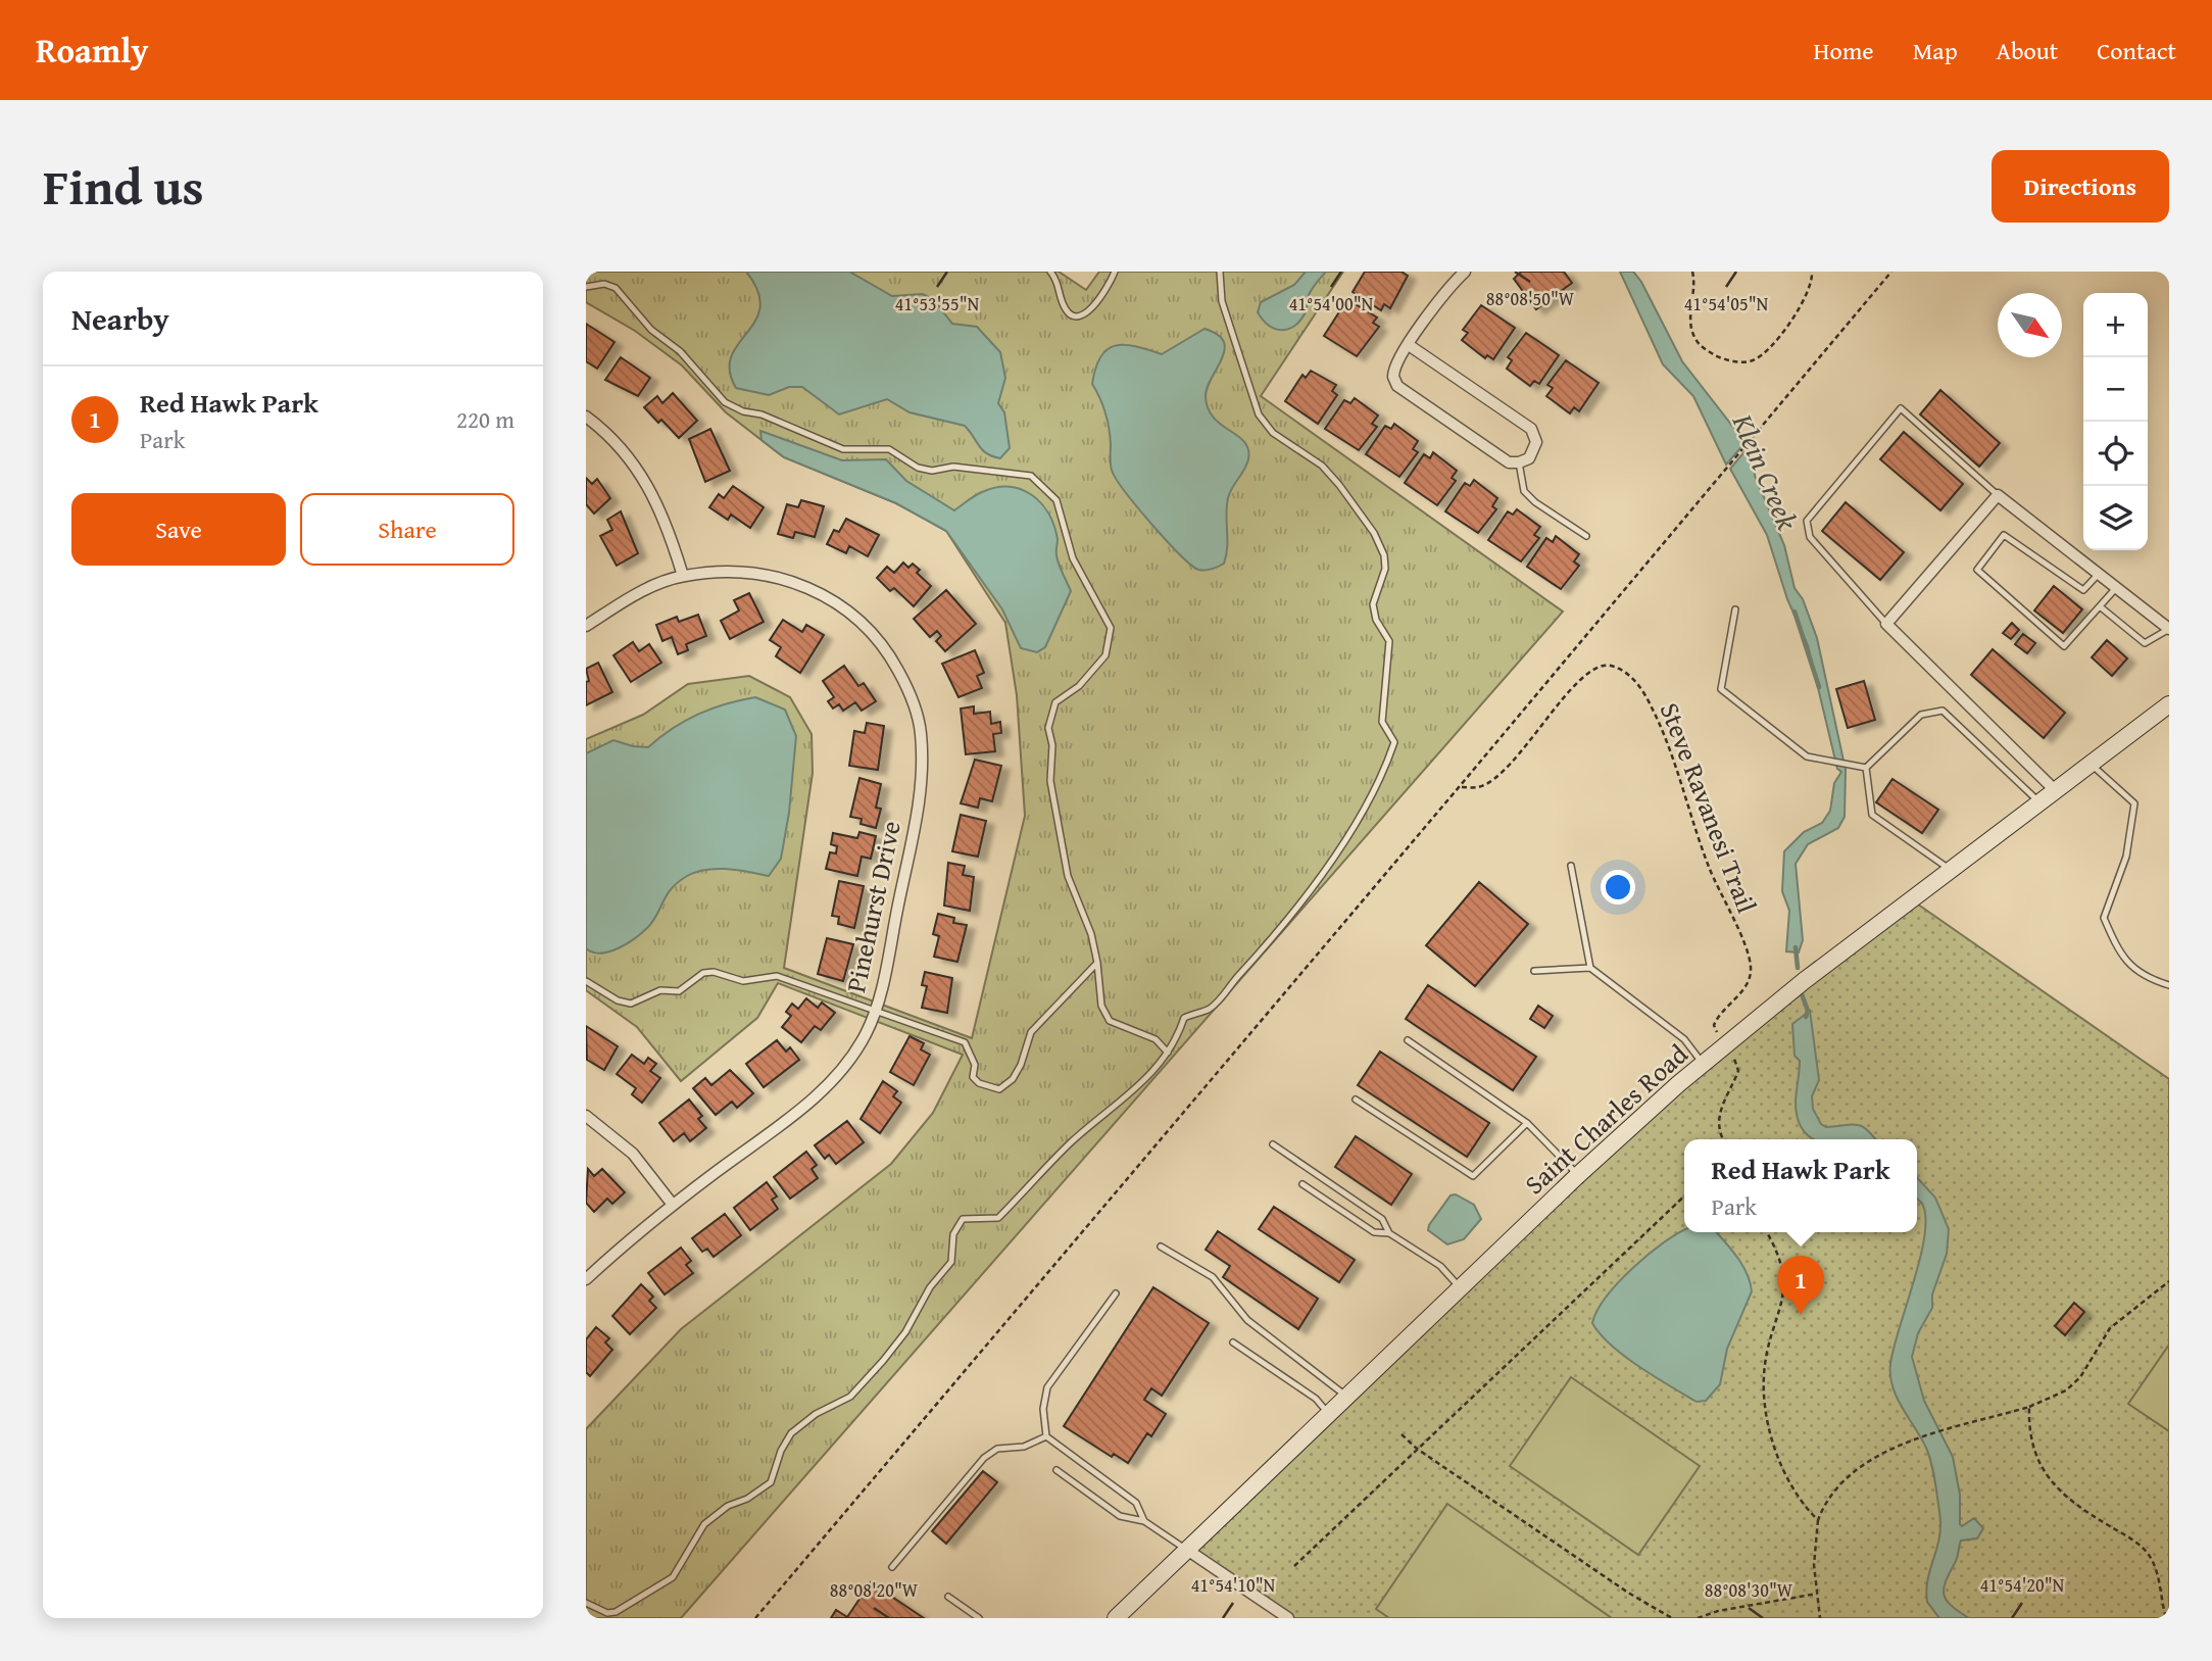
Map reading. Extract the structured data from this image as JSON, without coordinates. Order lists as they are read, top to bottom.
{
  "streets": {
    "street": ["Pinehurst Drive", "Saint Charles Road"],
    "path": ["Steve Ravanesi Trail"]
  },
  "water": ["Klein Creek"],
  "north": "bottom right",
  "page": {
    "header": "Roamly",
    "nav": [
      "Home",
      "Map",
      "About",
      "Contact"
    ],
    "title": "Find us",
    "buttons": [
      "Directions",
      ["Save", "Share"]
    ],
    "heading": "Nearby",
    "map_buttons": ["+", "−"],
    "list": [
      {
        "mark": "1",
        "name": "Red Hawk Park",
        "note": "Park",
        "value": "220 m"
      }
    ],
    "popup": ["Red Hawk Park", "Park"],
    "pins": "1"
  },
  "coordinates": [
    "88°08'50\"W",
    "41°53'55\"N",
    "41°54'00\"N",
    "41°54'05\"N",
    "41°54'10\"N",
    "41°54'20\"N",
    "88°08'20\"W",
    "88°08'30\"W"
  ]
}
